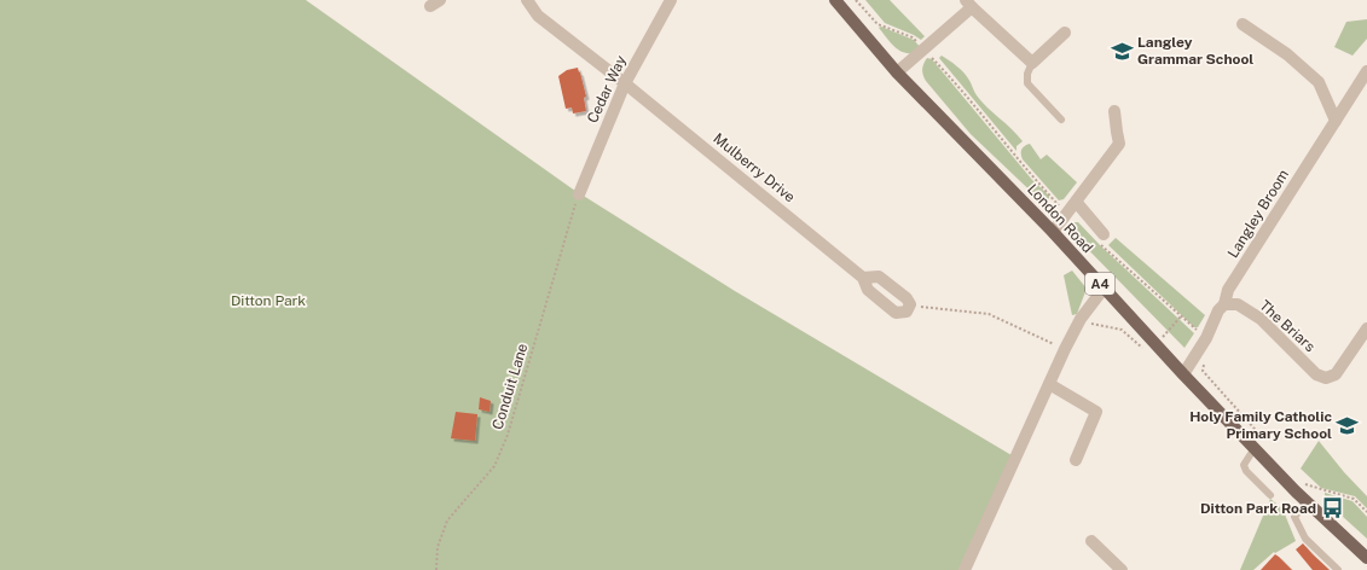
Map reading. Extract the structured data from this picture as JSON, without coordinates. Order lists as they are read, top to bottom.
{
  "streets": {
    "main road": ["London Road", "A4"],
    "street": [
      "Cedar Way",
      "Mulberry Drive",
      "Langley Broom",
      "The Briars"
    ],
    "path": ["Conduit Lane"]
  },
  "crossings": [
    ["Cedar Way", "Mulberry Drive"],
    ["Cedar Way", "Conduit Lane"],
    ["Langley Broom", "London Road"],
    ["Langley Broom", "The Briars"]
  ],
  "parks": ["Ditton Park"],
  "places": {
    "school or university": ["Langley Grammar School", "Holy Family Catholic Primary School"],
    "bus stop": ["Ditton Park Road"]
  }
}
